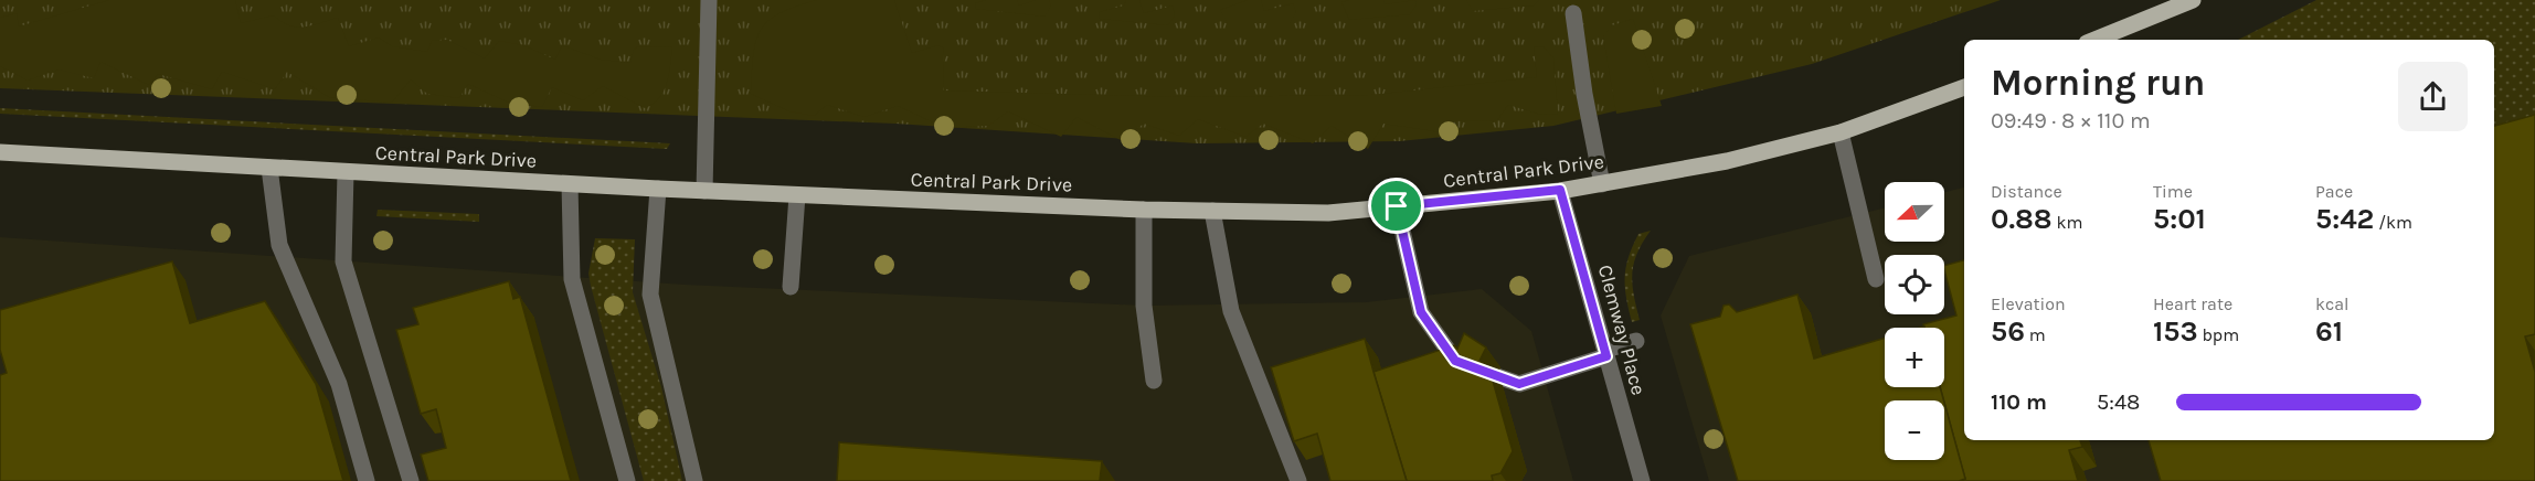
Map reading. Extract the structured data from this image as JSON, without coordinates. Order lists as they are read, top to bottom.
{
  "streets": {
    "main road": ["Central Park Drive"],
    "street": ["Clemway Place"]
  },
  "crossings": [
    ["Central Park Drive", "Clemway Place"]
  ],
  "north": "left",
  "page": {
    "heading": ["Morning run", "09:49 · 8 × 110 m"],
    "stats": [
      ["Distance", "0.88 km"],
      ["Time", "5:01"],
      ["Pace", "5:42 /km"],
      ["Elevation", "56 m"],
      ["Heart rate", "153 bpm"],
      ["kcal", "61"]
    ],
    "map_buttons": ["+", "−"],
    "list": [
      {
        "name": "110 m",
        "note": "5:48"
      }
    ]
  }
}
